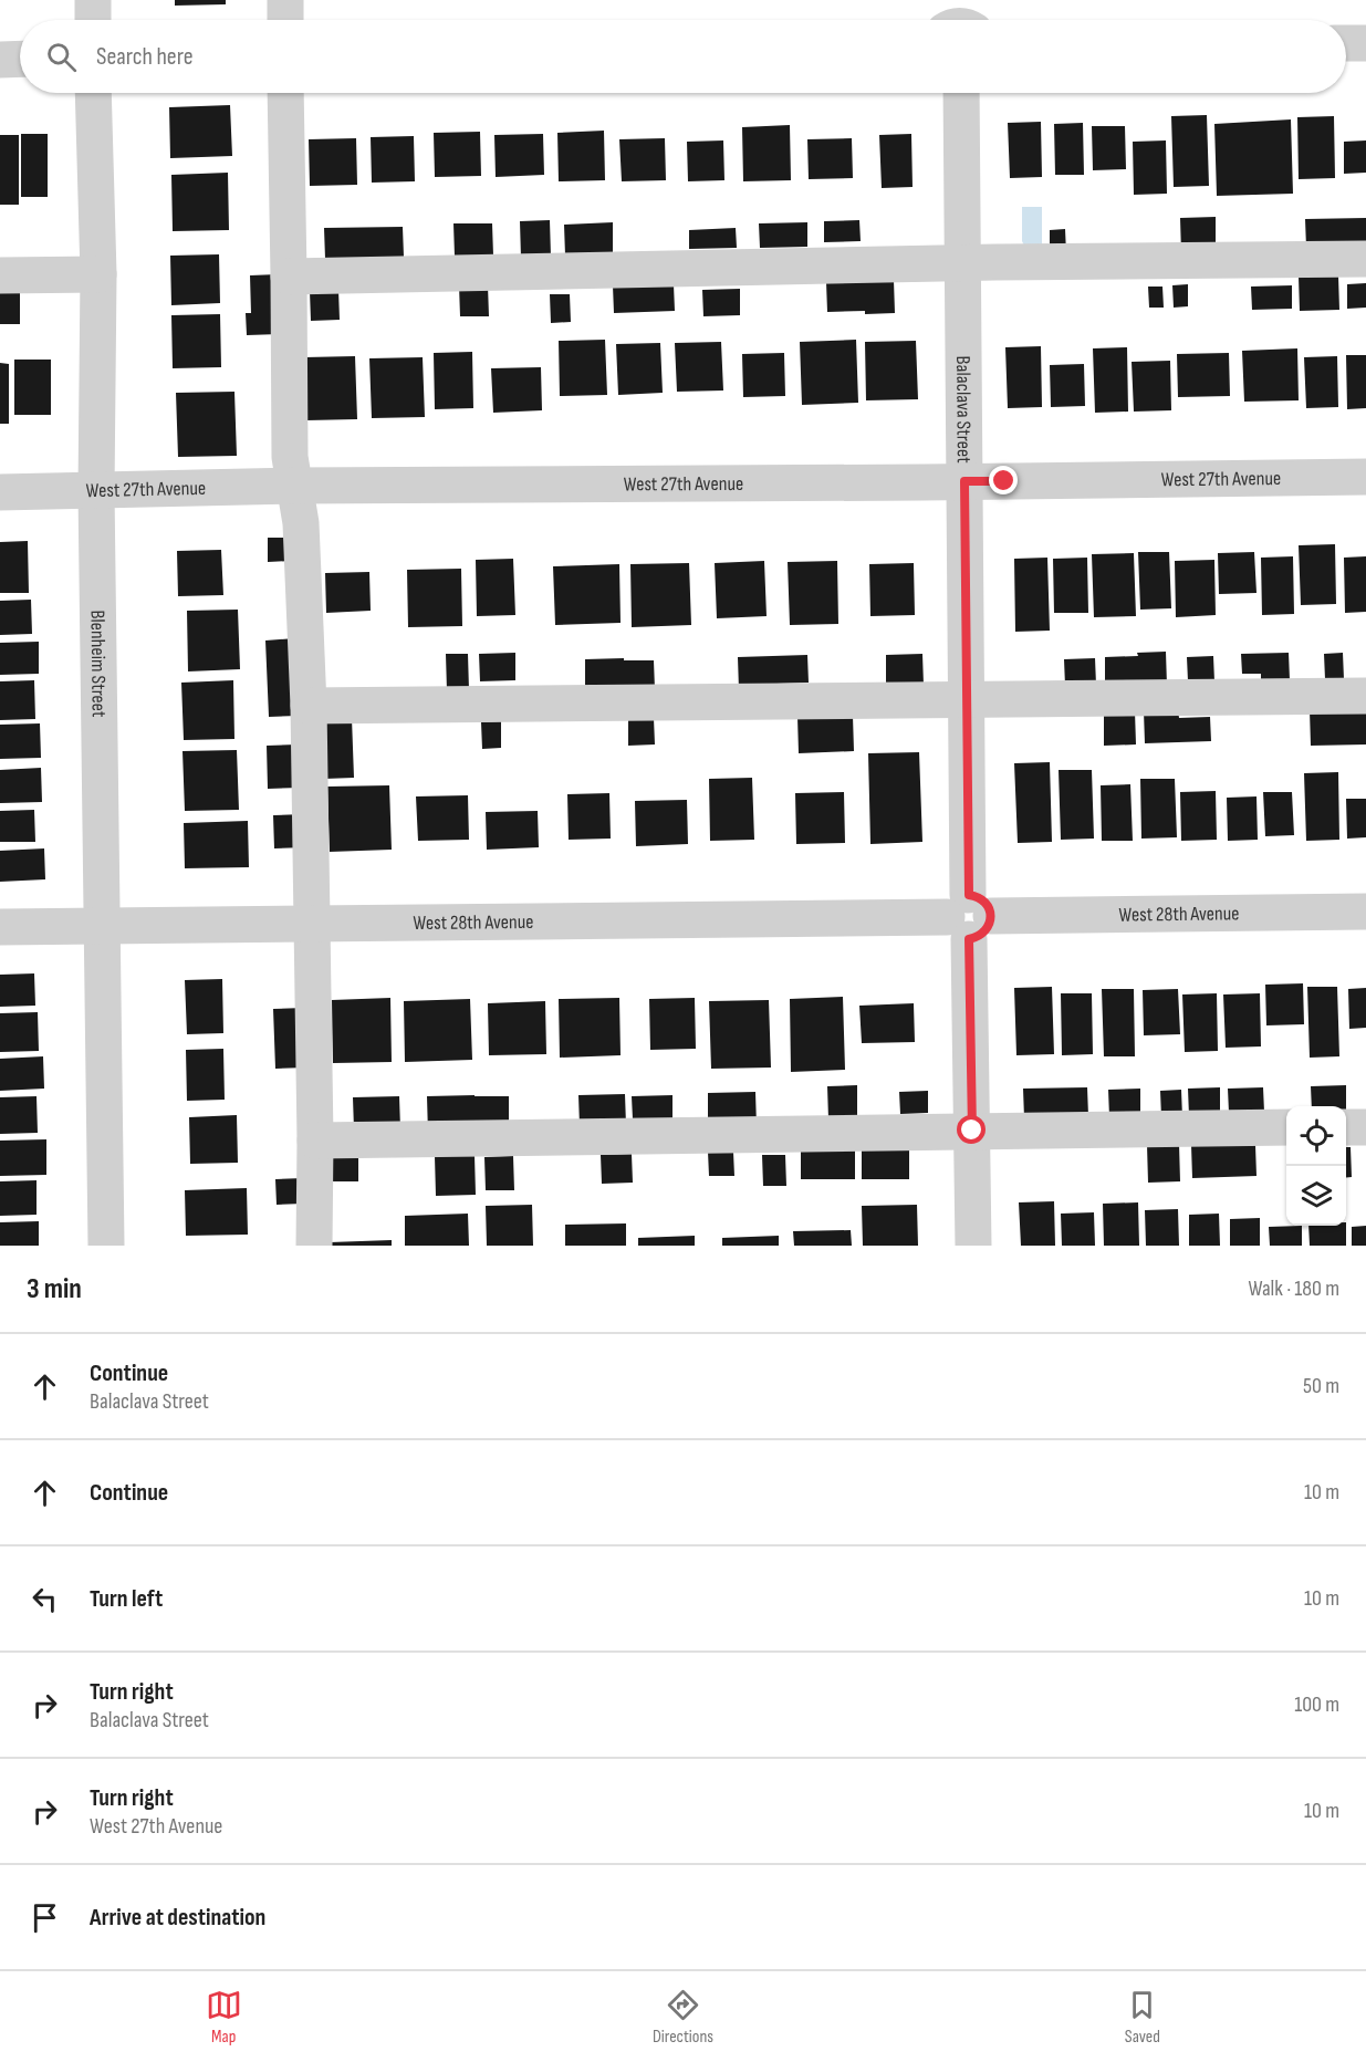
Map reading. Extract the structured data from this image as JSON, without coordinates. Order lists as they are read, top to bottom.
{
  "streets": {
    "street": [
      "Balaclava Street",
      "West 27th Avenue",
      "Blenheim Street",
      "West 28th Avenue"
    ]
  },
  "crossings": [
    ["Balaclava Street", "West 27th Avenue"],
    ["Balaclava Street", "West 28th Avenue"],
    ["West 27th Avenue", "Blenheim Street"],
    ["Blenheim Street", "West 28th Avenue"]
  ],
  "page": {
    "search": "Search here",
    "heading": ["3 min", "Walk · 180 m"],
    "list": [
      ["Continue", "Balaclava Street", "50 m"],
      ["Continue", "10 m"],
      ["Turn left", "10 m"],
      ["Turn right", "Balaclava Street", "100 m"],
      ["Turn right", "West 27th Avenue", "10 m"],
      "Arrive at destination"
    ],
    "nav": ["Map", "Directions", "Saved"]
  }
}
